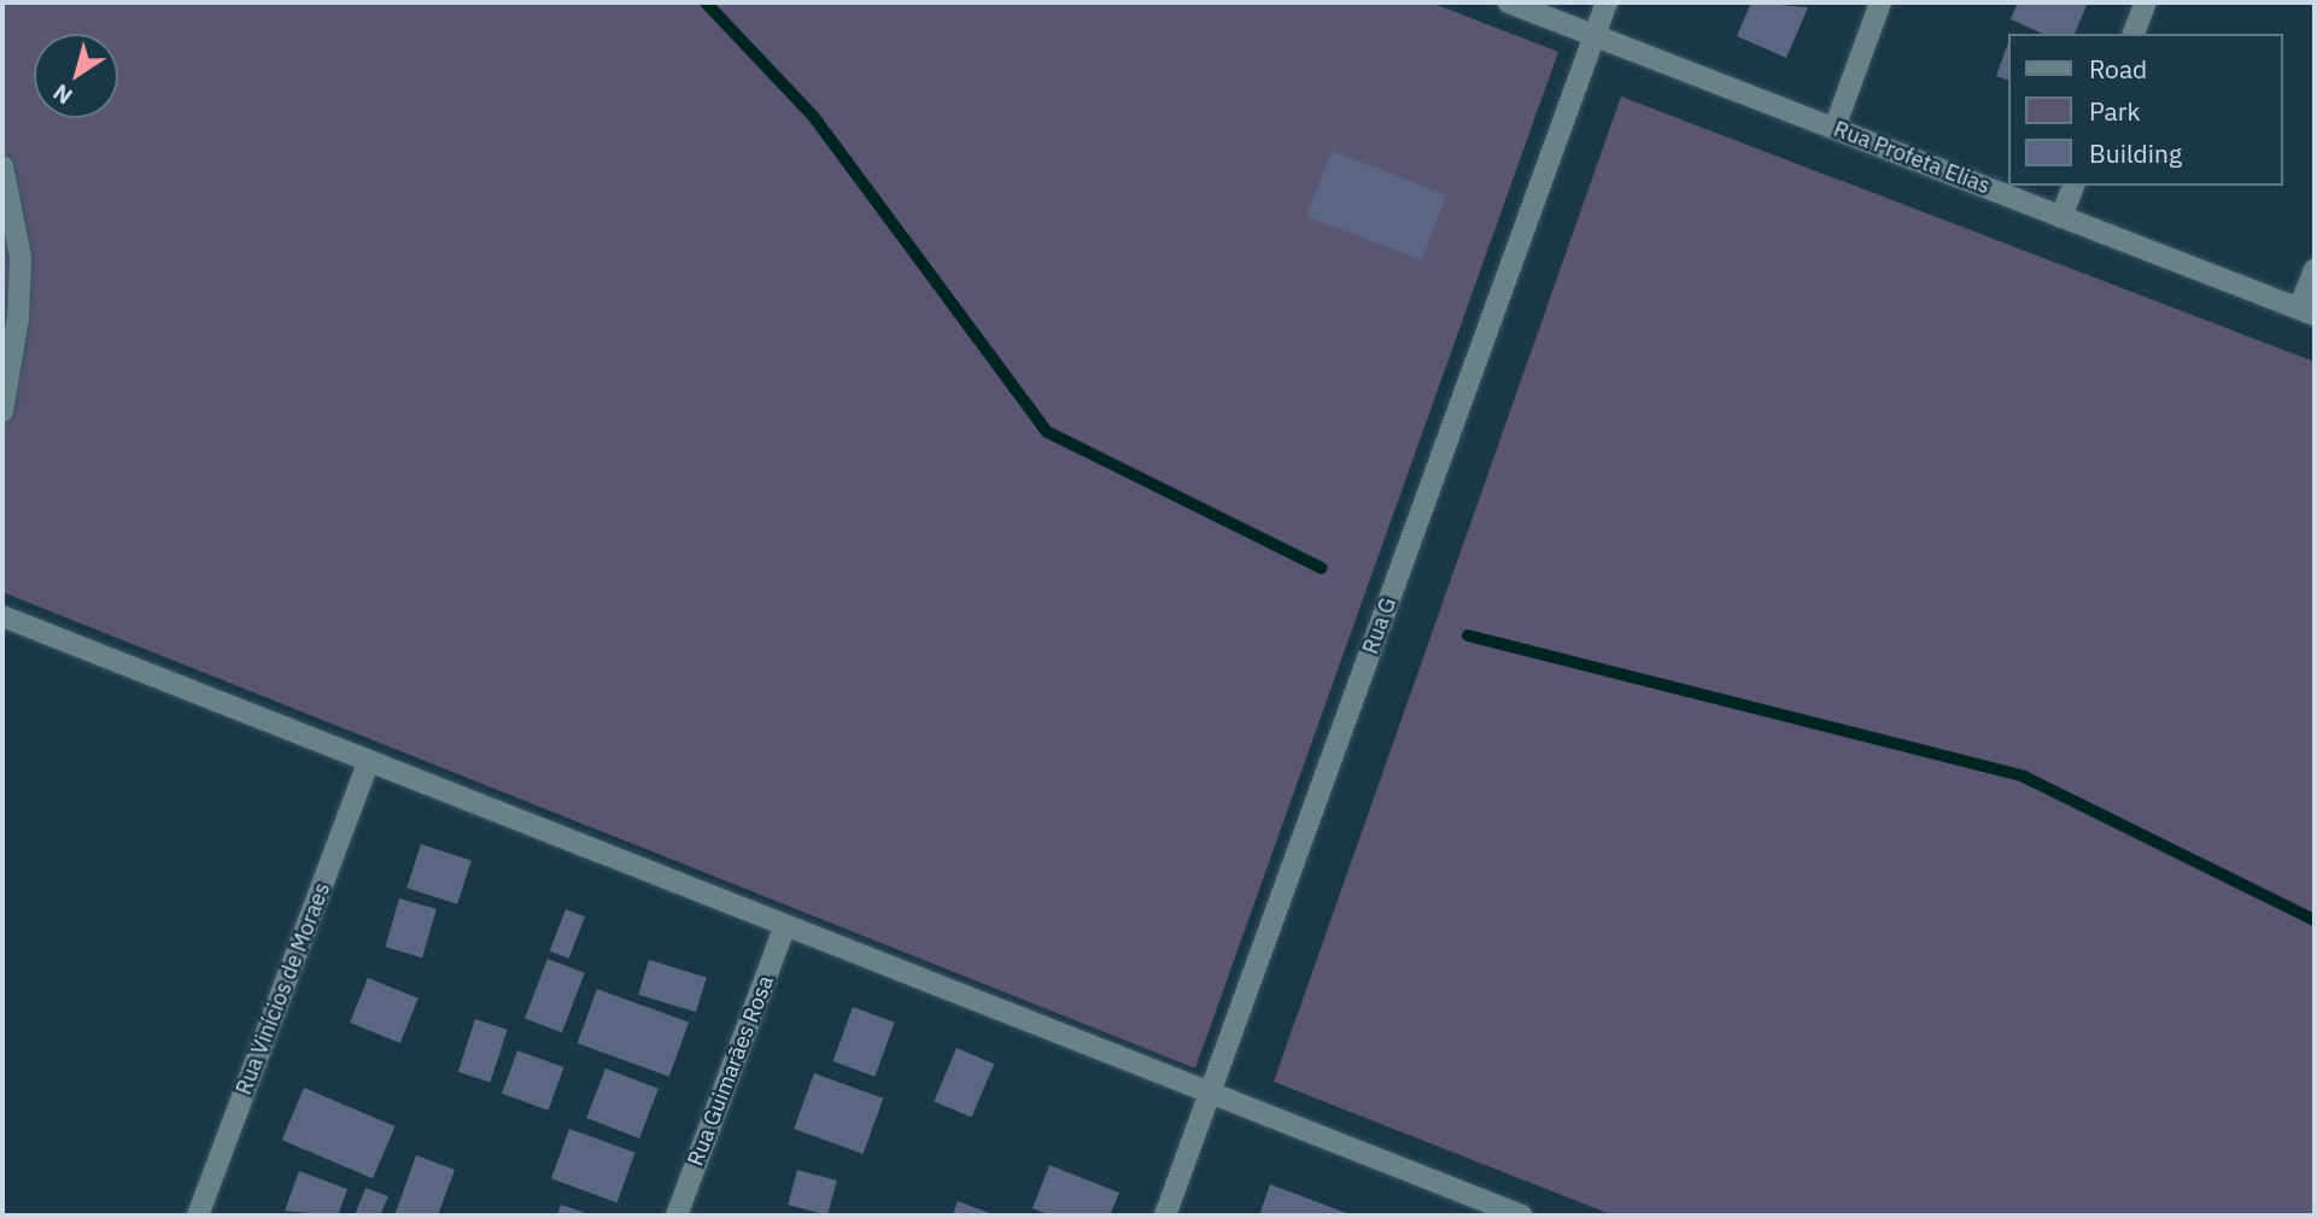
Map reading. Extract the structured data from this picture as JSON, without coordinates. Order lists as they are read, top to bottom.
{
  "streets": {
    "street": [
      "Rua Profeta Elias",
      "Rua G",
      "Rua Vinícios de Moraes",
      "Rua Guimarães Rosa"
    ]
  },
  "crossings": [
    ["Rua Profeta Elias", "Rua G"]
  ],
  "legend": ["Road", "Park", "Building"],
  "north": "bottom left"
}
